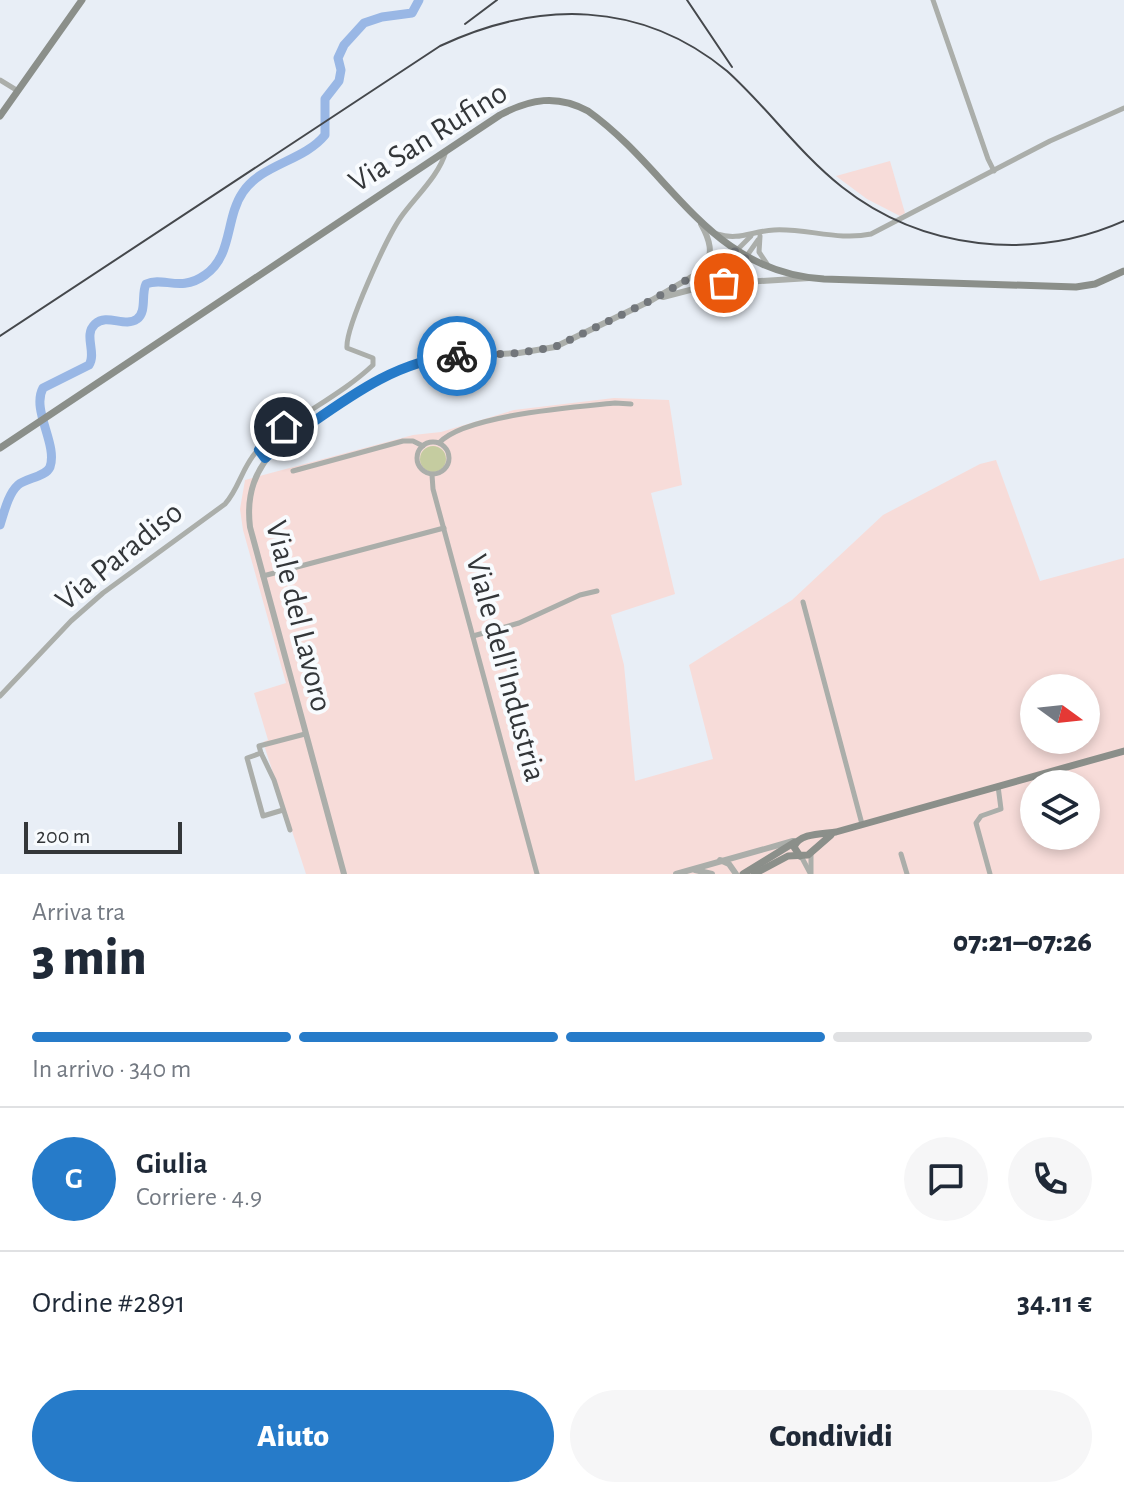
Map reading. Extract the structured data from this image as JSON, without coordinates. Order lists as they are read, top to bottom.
{
  "streets": {
    "main road": ["Via San Rufino"],
    "street": ["Via Paradiso", "Viale del Lavoro", "Viale dell'Industria"]
  },
  "crossings": [
    ["Via San Rufino", "Via Paradiso"]
  ],
  "scale_bar": "200 m",
  "north": "right",
  "page": {
    "scale": "200 m",
    "heading": ["3 min", "Arriva tra", "07:21–07:26"],
    "panel": [
      "Giulia",
      "Corriere · 4.9",
      "Ordine #2891",
      "34.11 €"
    ],
    "bar": "In arrivo · 340 m",
    "round": "G",
    "buttons": ["Aiuto", "Condividi"]
  }
}
